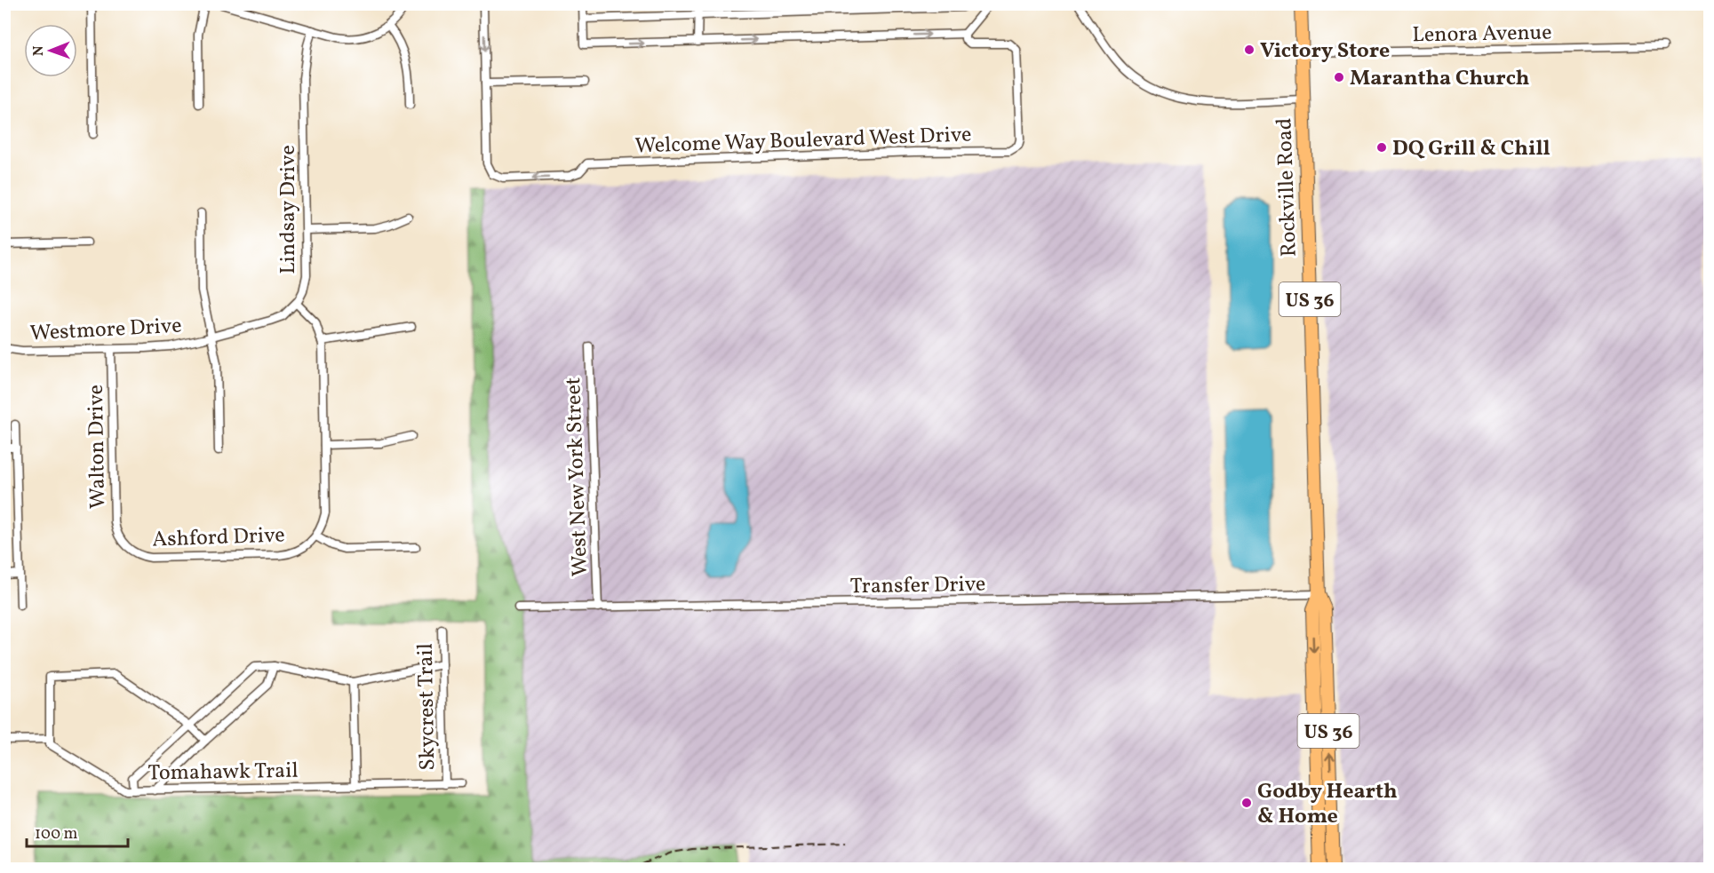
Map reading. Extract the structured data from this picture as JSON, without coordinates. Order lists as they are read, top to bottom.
{
  "streets": {
    "main road": ["Rockville Road", "US 36"],
    "street": [
      "Lenora Avenue",
      "Welcome Way Boulevard West Drive",
      "Lindsay Drive",
      "Westmore Drive",
      "Walton Drive",
      "West New York Street",
      "Ashford Drive",
      "Transfer Drive",
      "Skycrest Trail",
      "Tomahawk Trail"
    ]
  },
  "crossings": [
    ["Lenora Avenue", "Rockville Road"],
    ["Rockville Road", "Transfer Drive"],
    ["Lindsay Drive", "Westmore Drive"],
    ["Lindsay Drive", "Ashford Drive"],
    ["Westmore Drive", "Walton Drive"],
    ["Walton Drive", "Ashford Drive"],
    ["West New York Street", "Transfer Drive"],
    ["Skycrest Trail", "Tomahawk Trail"]
  ],
  "places": [
    "Victory Store",
    "Marantha Church",
    "DQ Grill & Chill",
    "Godby Hearth & Home"
  ],
  "scale_bar": "100 m",
  "north": "left"
}
